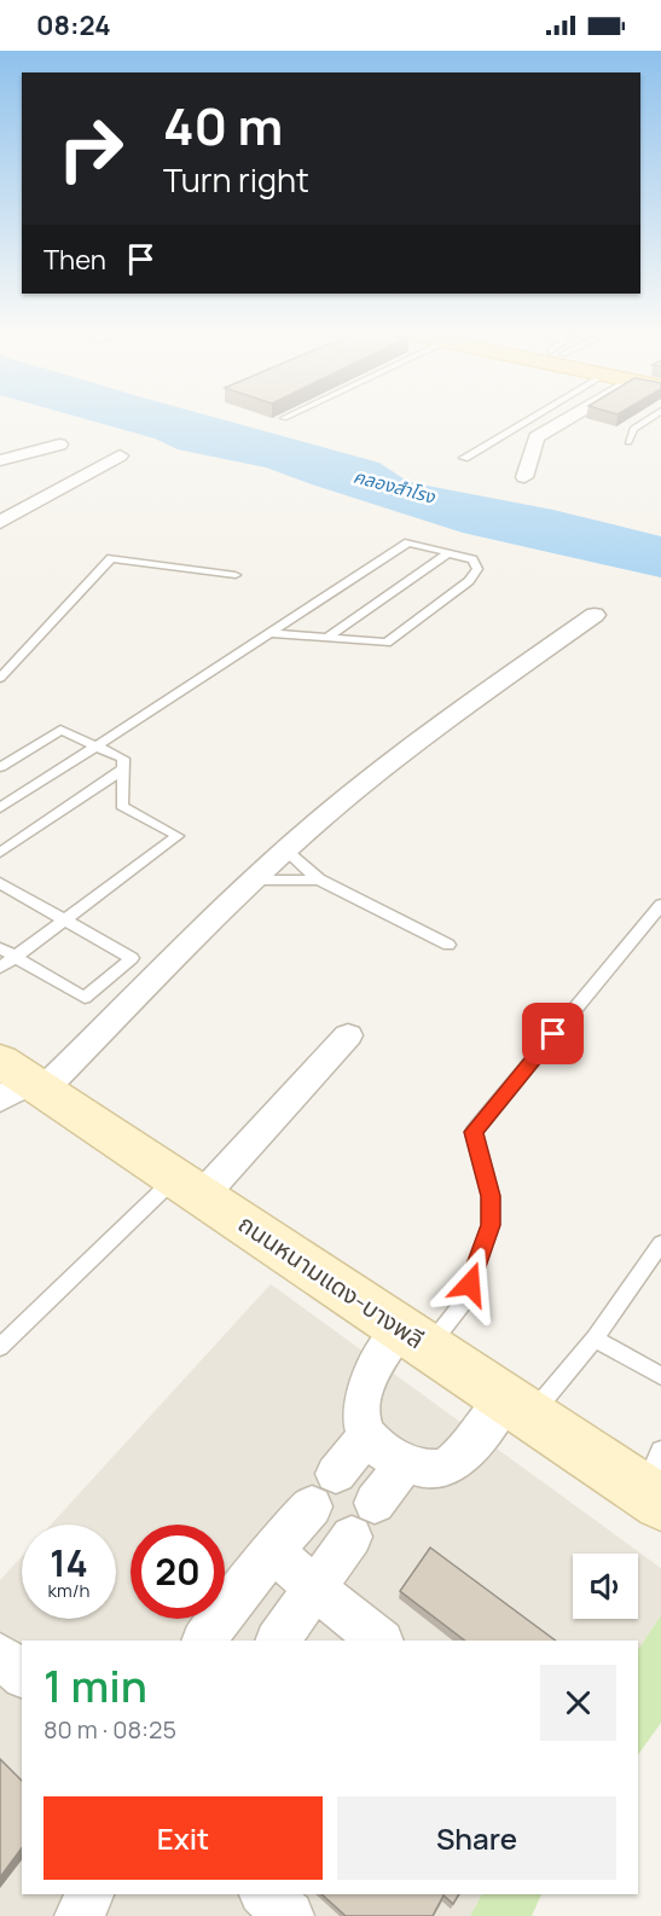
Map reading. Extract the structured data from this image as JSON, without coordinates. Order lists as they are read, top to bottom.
{
  "streets": {
    "main road": ["ถนนหนามแดง-บางพลี"]
  },
  "water": ["คลองสำโรง"],
  "page": {
    "status": "08:24",
    "turn": ["40 m", "Turn right"],
    "then": "Then",
    "speed": "14 km/h",
    "limit": "20",
    "heading": ["1 min", "80 m · 08:25"],
    "buttons": ["Exit", "Share"]
  }
}
